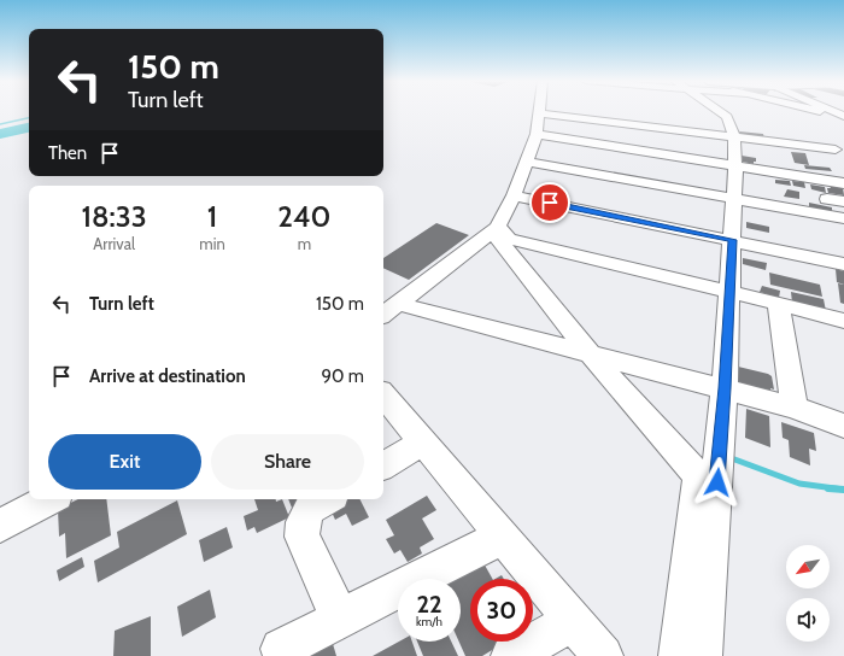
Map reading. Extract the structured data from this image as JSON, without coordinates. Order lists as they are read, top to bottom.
{
  "north": "bottom left",
  "page": {
    "turn": ["150 m", "Turn left"],
    "then": "Then",
    "eta": [
      "18:33",
      "Arrival",
      "1",
      "min",
      "240",
      "m"
    ],
    "list": [
      {
        "name": "Turn left",
        "value": "150 m"
      },
      {
        "name": "Arrive at destination",
        "value": "90 m"
      }
    ],
    "buttons": ["Exit", "Share"],
    "speed": "22 km/h",
    "limit": "30"
  }
}
